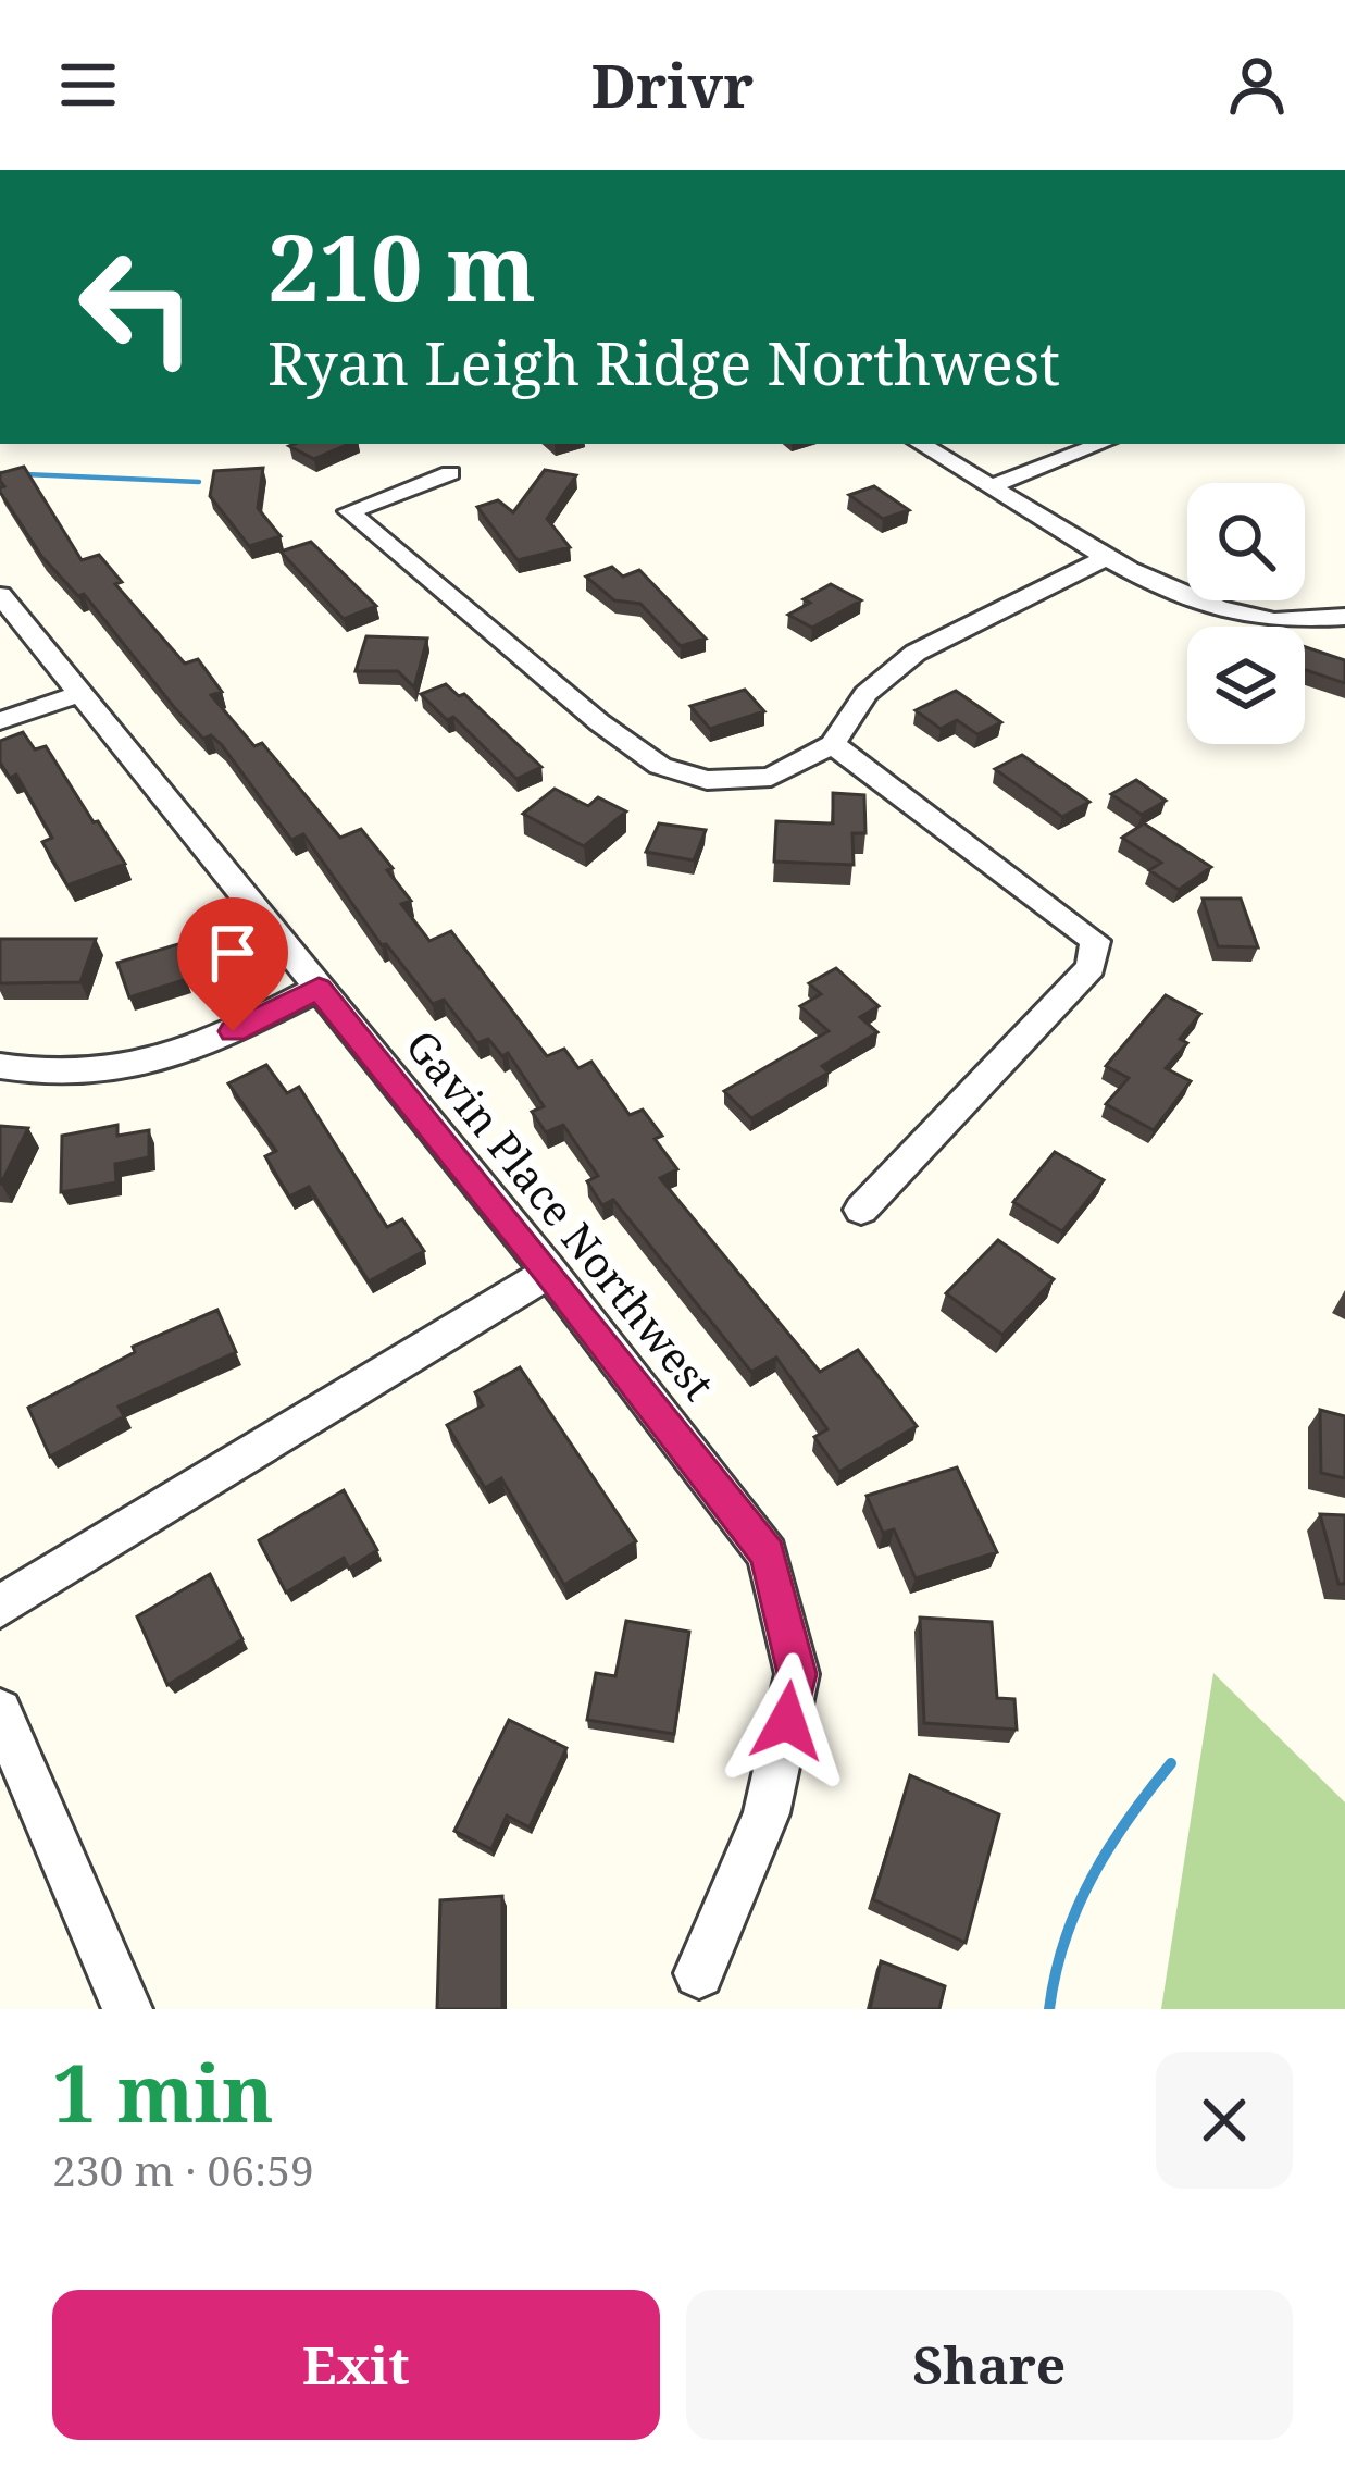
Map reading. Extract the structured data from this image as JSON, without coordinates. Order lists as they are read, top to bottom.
{
  "streets": {
    "street": ["Gavin Place Northwest"]
  },
  "page": {
    "header": "Drivr",
    "turn": ["210 m", "Ryan Leigh Ridge Northwest"],
    "heading": ["1 min", "230 m · 06:59"],
    "buttons": ["Exit", "Share"]
  }
}
